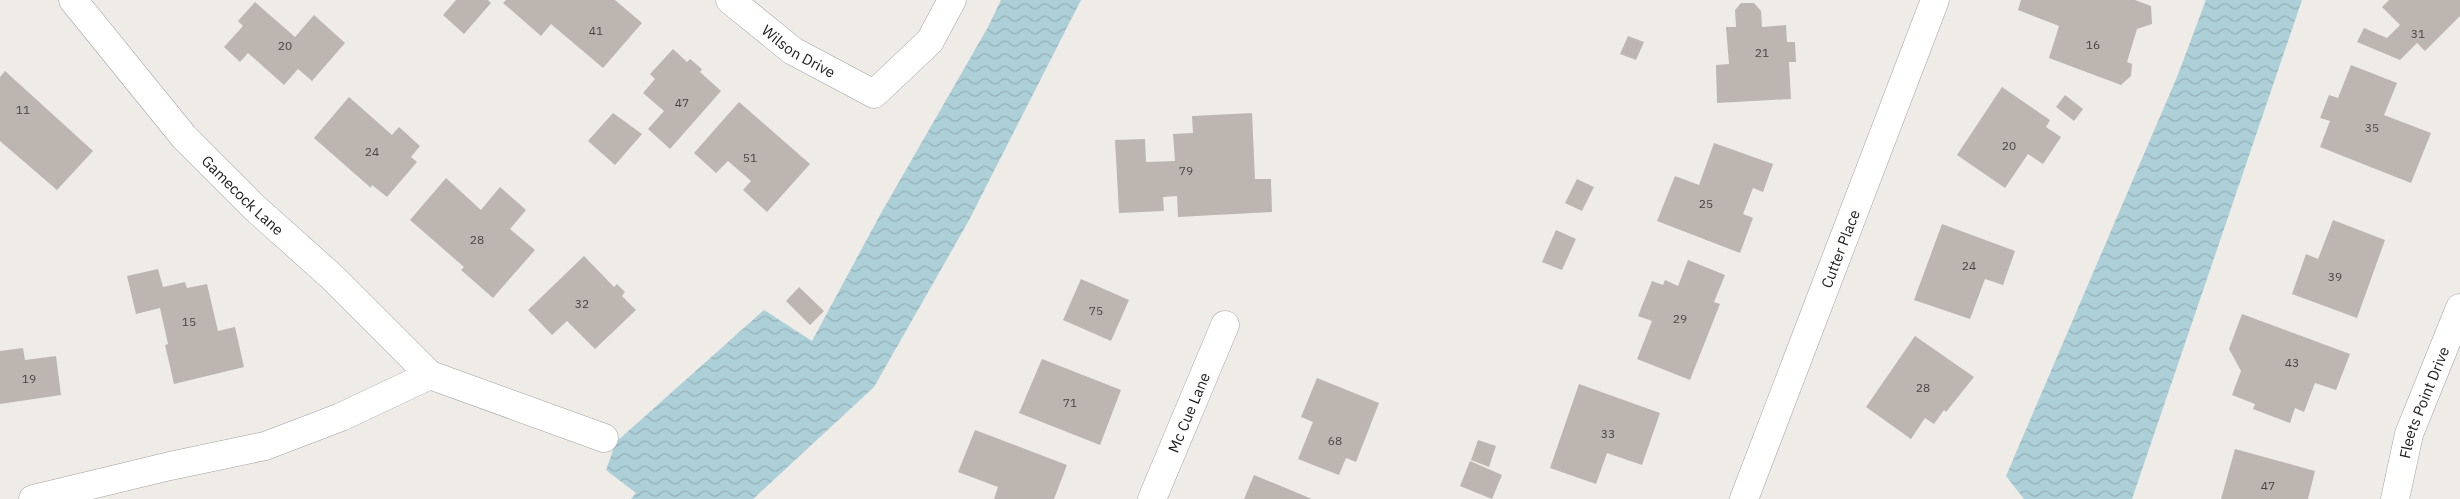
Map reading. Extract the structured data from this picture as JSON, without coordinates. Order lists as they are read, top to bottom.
{
  "streets": {
    "street": [
      "Wilson Drive",
      "Gamecock Lane",
      "Cutter Place",
      "Fleets Point Drive",
      "Mc Cue Lane"
    ]
  },
  "house_numbers": [
    "41",
    "31",
    "16",
    "20",
    "21",
    "47",
    "11",
    "35",
    "20",
    "24",
    "51",
    "79",
    "25",
    "28",
    "24",
    "39",
    "32",
    "75",
    "29",
    "15",
    "43",
    "19",
    "28",
    "71",
    "33",
    "68",
    "47"
  ]
}
